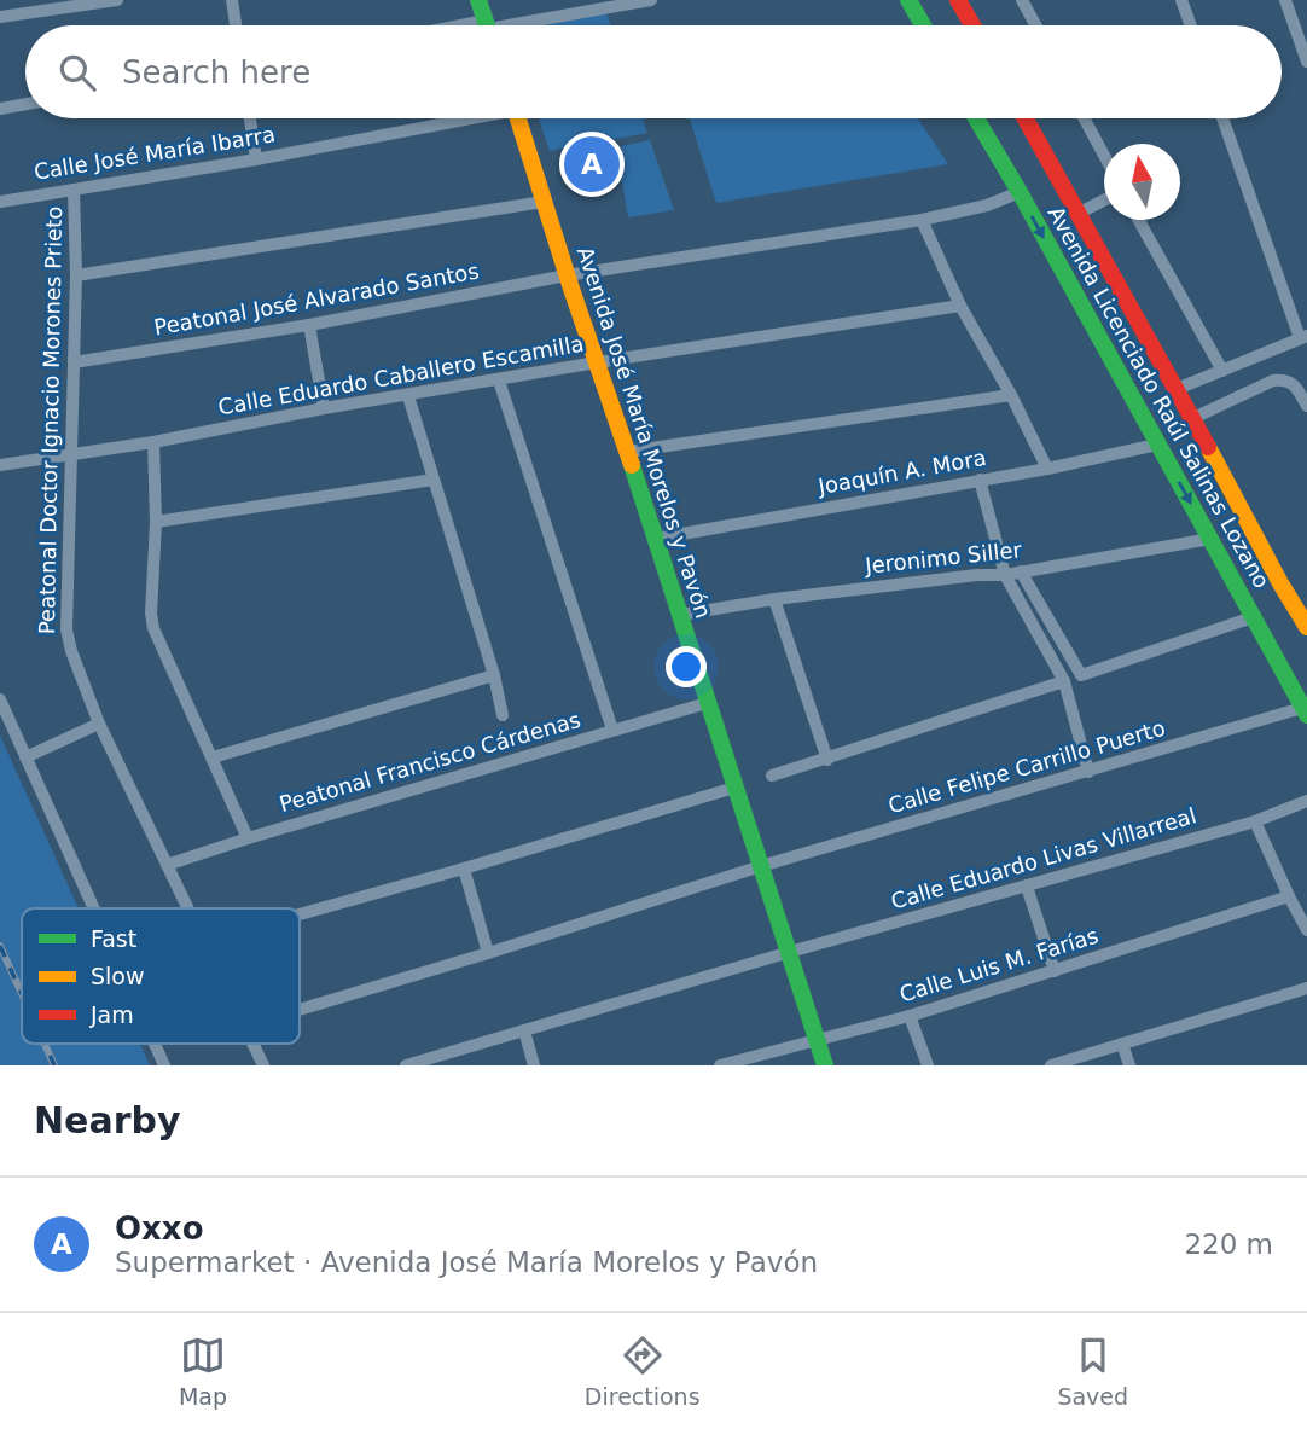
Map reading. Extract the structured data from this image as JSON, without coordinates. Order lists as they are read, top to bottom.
{
  "streets": {
    "main road": ["Avenida Licenciado Raúl Salinas Lozano", "Avenida José María Morelos y Pavón"],
    "street": [
      "Calle José María Ibarra",
      "Peatonal José Alvarado Santos",
      "Calle Eduardo Caballero Escamilla",
      "Peatonal Doctor Ignacio Morones Prieto",
      "Joaquín A. Mora",
      "Jeronimo Siller",
      "Peatonal Francisco Cárdenas",
      "Calle Felipe Carrillo Puerto",
      "Calle Eduardo Livas Villarreal",
      "Calle Luis M. Farías"
    ]
  },
  "crossings": [
    ["Calle José María Ibarra", "Peatonal Doctor Ignacio Morones Prieto"],
    ["Peatonal José Alvarado Santos", "Avenida Licenciado Raúl Salinas Lozano"],
    ["Peatonal José Alvarado Santos", "Peatonal Doctor Ignacio Morones Prieto"],
    ["Peatonal José Alvarado Santos", "Avenida José María Morelos y Pavón"],
    ["Calle Eduardo Caballero Escamilla", "Peatonal Doctor Ignacio Morones Prieto"],
    ["Calle Eduardo Caballero Escamilla", "Avenida José María Morelos y Pavón"],
    ["Avenida Licenciado Raúl Salinas Lozano", "Joaquín A. Mora"],
    ["Avenida Licenciado Raúl Salinas Lozano", "Jeronimo Siller"],
    ["Avenida Licenciado Raúl Salinas Lozano", "Calle Felipe Carrillo Puerto"],
    ["Peatonal Doctor Ignacio Morones Prieto", "Peatonal Francisco Cárdenas"],
    ["Avenida José María Morelos y Pavón", "Joaquín A. Mora"],
    ["Avenida José María Morelos y Pavón", "Jeronimo Siller"],
    ["Avenida José María Morelos y Pavón", "Peatonal Francisco Cárdenas"],
    ["Avenida José María Morelos y Pavón", "Calle Felipe Carrillo Puerto"],
    ["Avenida José María Morelos y Pavón", "Calle Eduardo Livas Villarreal"],
    ["Avenida José María Morelos y Pavón", "Calle Luis M. Farías"]
  ],
  "legend": ["Fast", "Slow", "Jam"],
  "north": "top",
  "page": {
    "search": "Search here",
    "pins": "A",
    "heading": "Nearby",
    "list": [
      {
        "mark": "A",
        "name": "Oxxo",
        "note": "Supermarket · Avenida José María Morelos y Pavón",
        "value": "220 m"
      }
    ],
    "nav": ["Map", "Directions", "Saved"]
  }
}
